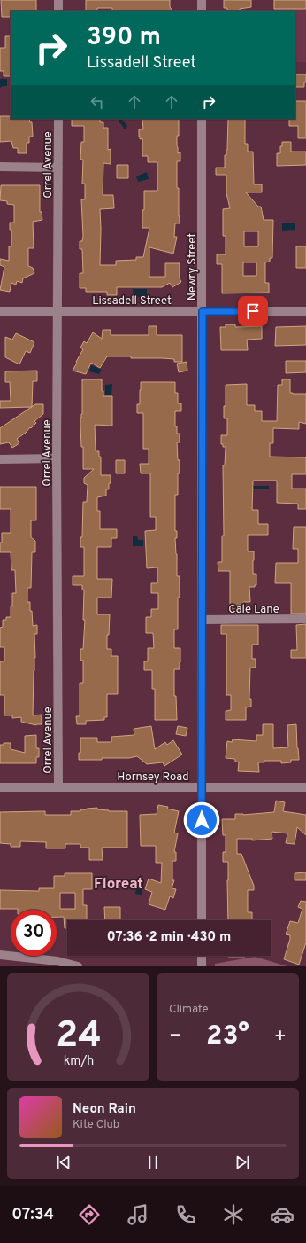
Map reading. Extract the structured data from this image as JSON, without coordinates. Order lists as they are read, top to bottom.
{
  "streets": {
    "street": [
      "Orrel Avenue",
      "Newry Street",
      "Lissadell Street",
      "Cale Lane",
      "Hornsey Road"
    ]
  },
  "crossings": [
    ["Orrel Avenue", "Lissadell Street"],
    ["Orrel Avenue", "Hornsey Road"],
    ["Newry Street", "Lissadell Street"],
    ["Newry Street", "Cale Lane"],
    ["Newry Street", "Hornsey Road"]
  ],
  "districts": ["Floreat"],
  "page": {
    "turn": ["390 m", "Lissadell Street"],
    "limit": "30",
    "trip": "07:36 · 2 min · 430 m",
    "tile": "Climate",
    "heat": ["−", "23°", "+"],
    "song": ["Neon Rain", "Kite Club"],
    "tabs": "07:34",
    "gauge": ["24", "km/h"]
  }
}
